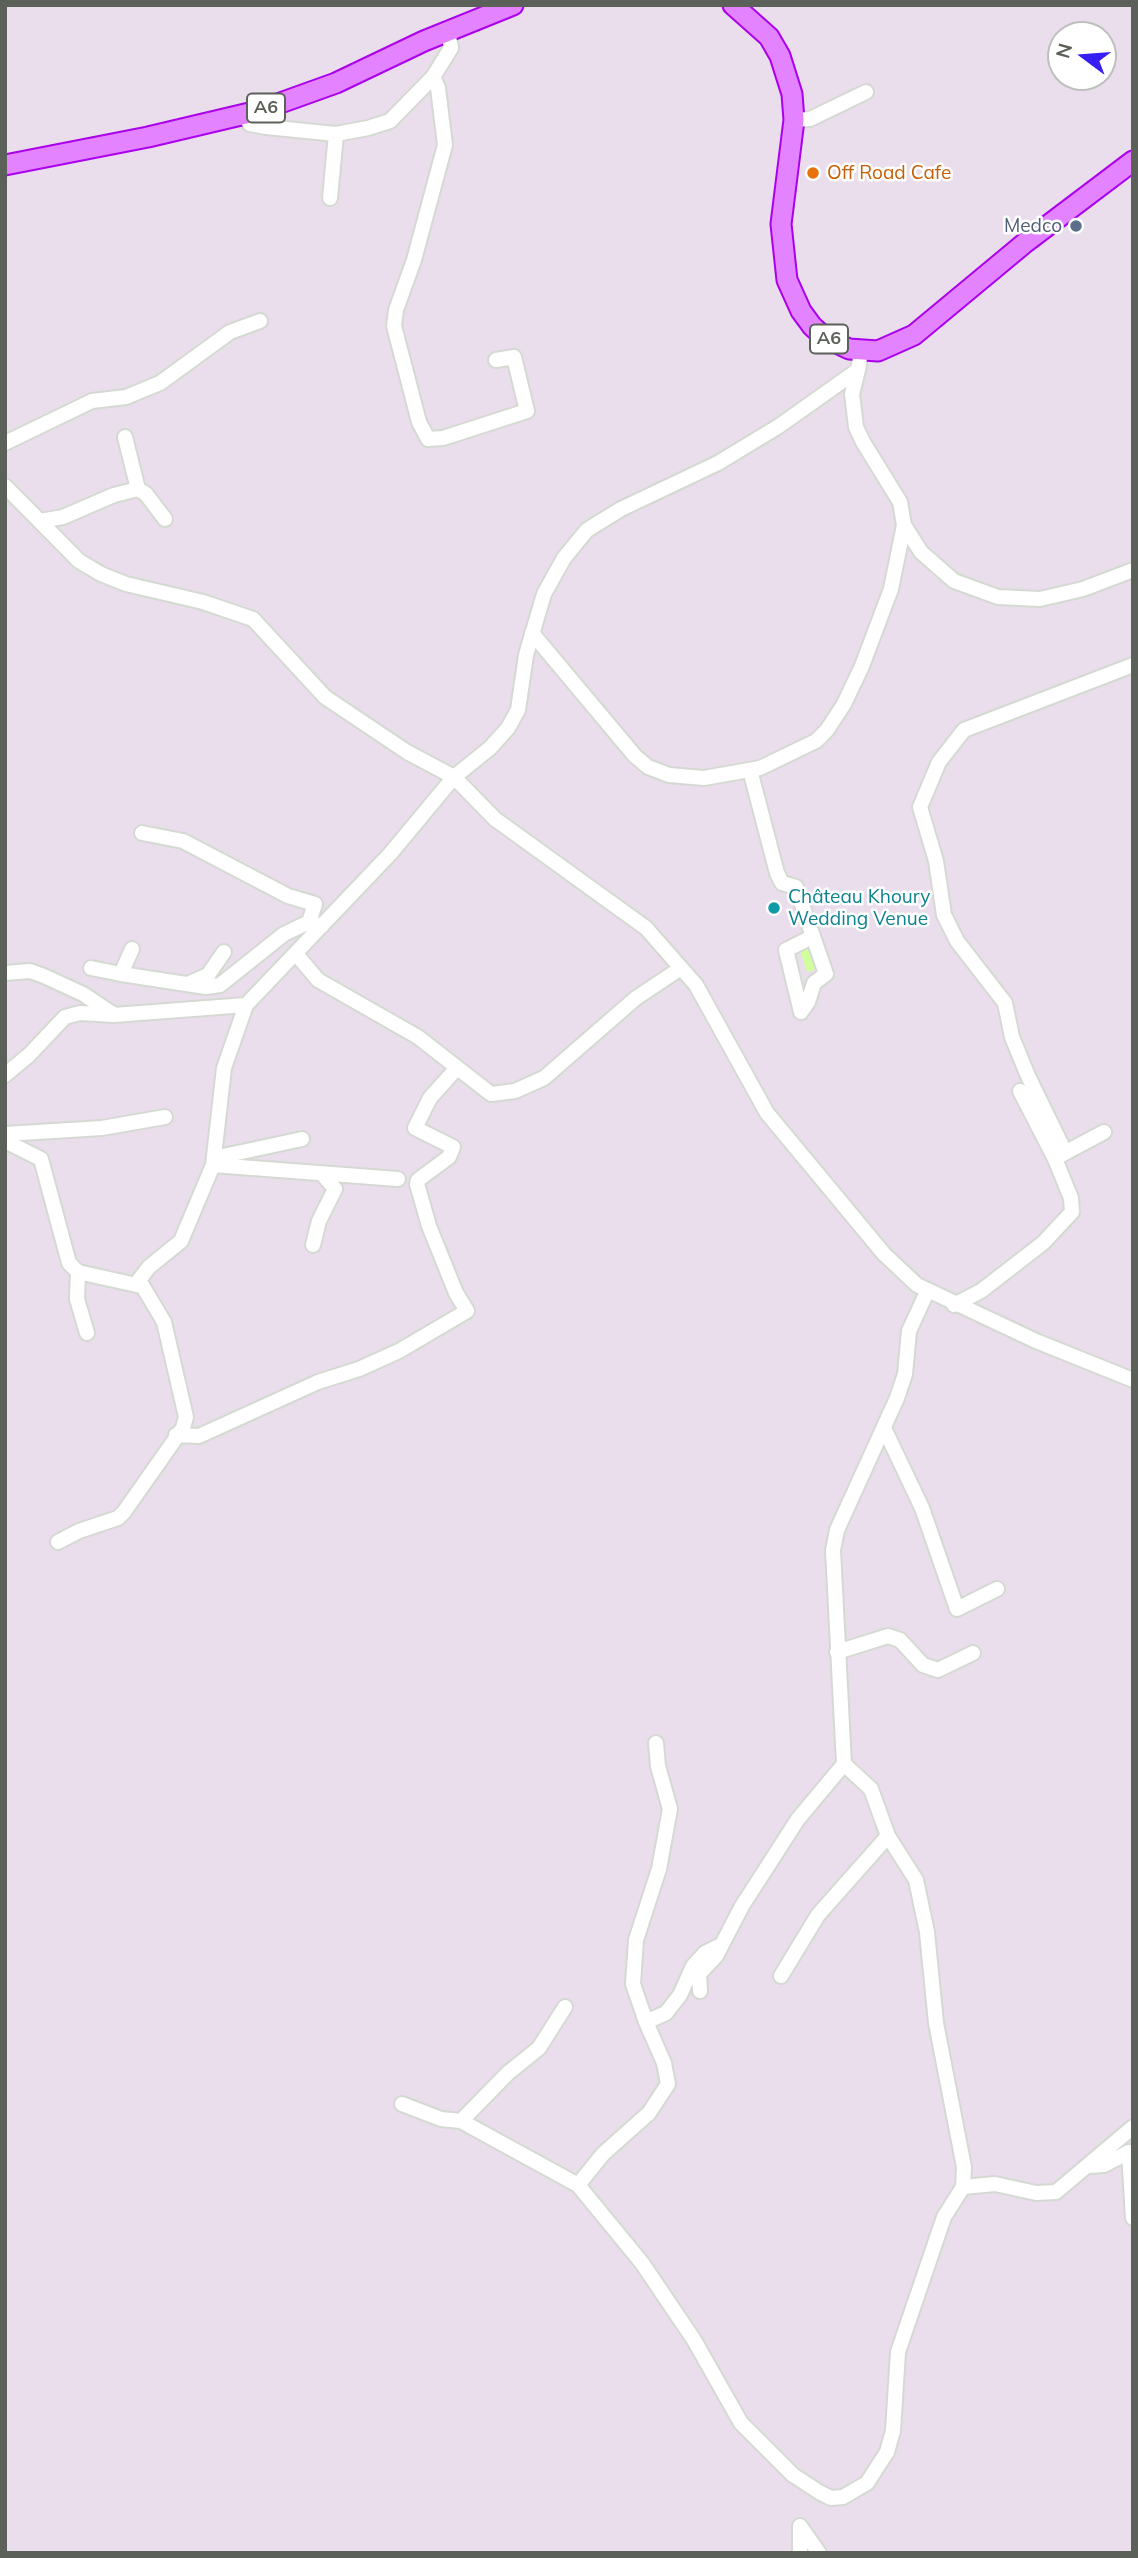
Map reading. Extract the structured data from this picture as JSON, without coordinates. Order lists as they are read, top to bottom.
{
  "streets": {
    "highway": ["A6"]
  },
  "places": ["Off Road Cafe", "Medco", "Château Khoury Wedding Venue"],
  "north": "left"
}
